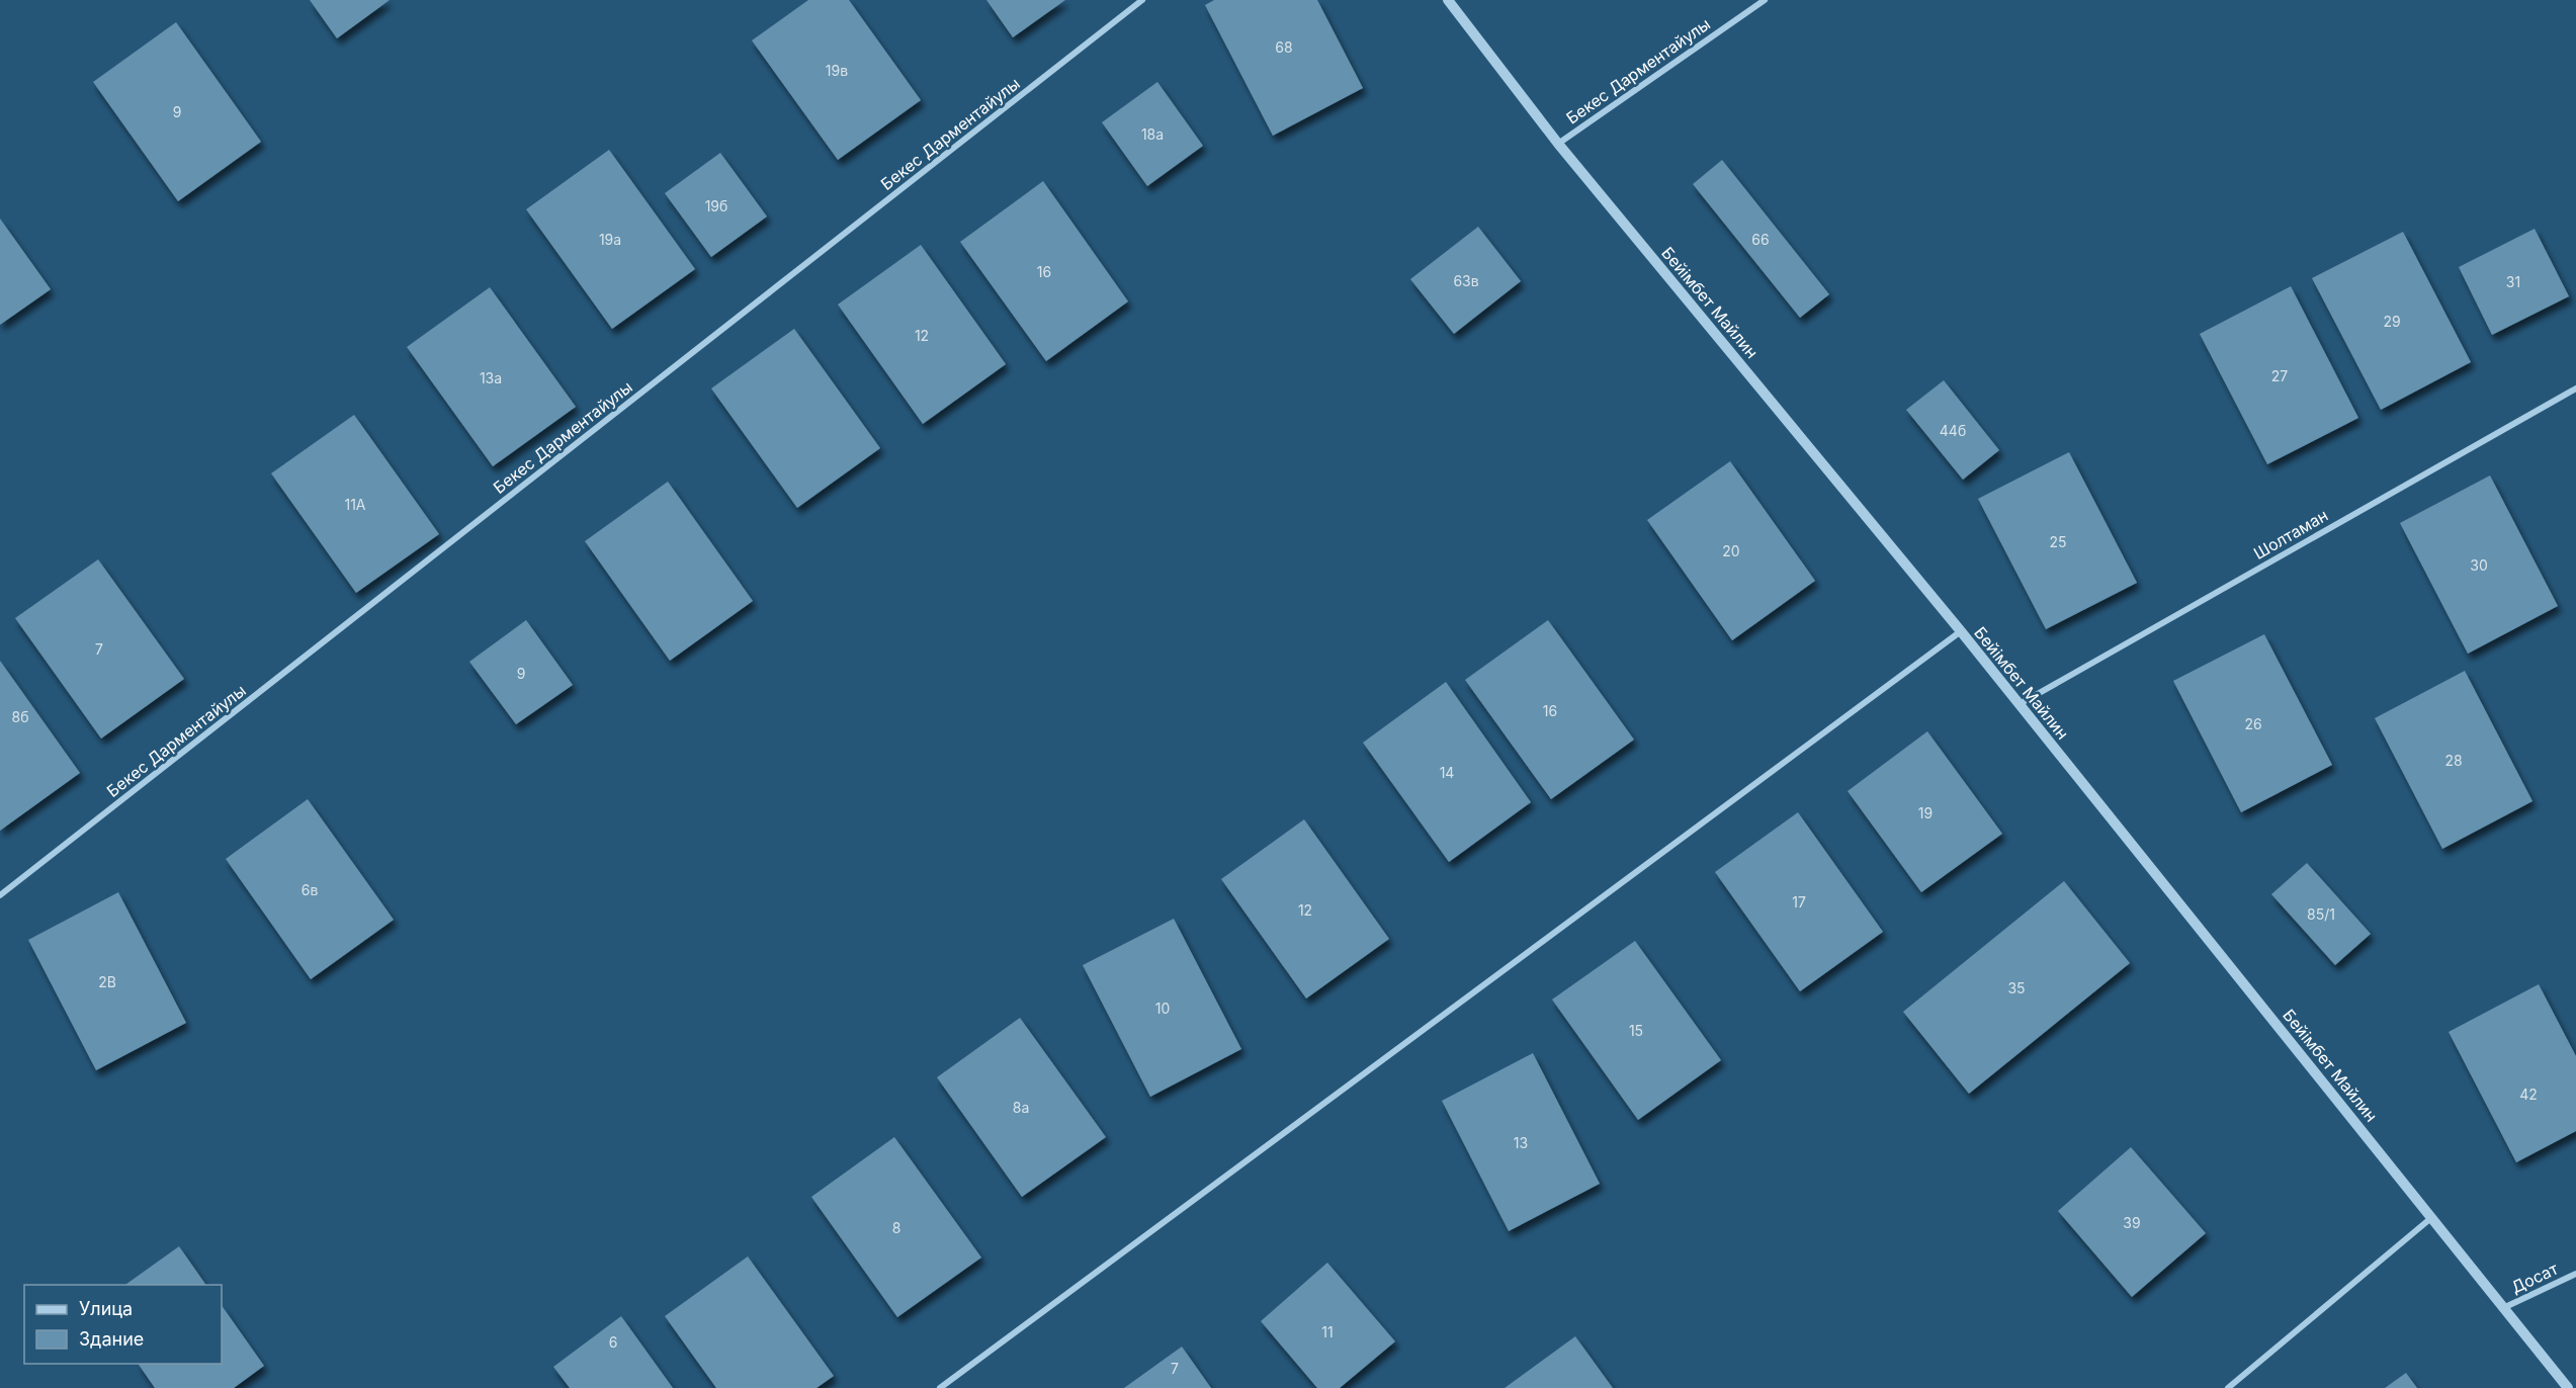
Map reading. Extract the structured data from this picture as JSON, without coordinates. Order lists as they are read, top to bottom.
{
  "streets": {
    "street": [
      "Бекес Дарментайулы",
      "Бейімбет Майлин",
      "Шолтаман",
      "Досат"
    ]
  },
  "crossings": [
    ["Бекес Дарментайулы", "Бейімбет Майлин"],
    ["Бейімбет Майлин", "Шолтаман"],
    ["Бейімбет Майлин", "Досат"]
  ],
  "house_numbers": [
    "68",
    "19в",
    "9",
    "18а",
    "19б",
    "19а",
    "66",
    "16",
    "63в",
    "31",
    "29",
    "12",
    "27",
    "13а",
    "44б",
    "11А",
    "25",
    "20",
    "30",
    "7",
    "9",
    "16",
    "8б",
    "26",
    "28",
    "14",
    "19",
    "6в",
    "17",
    "12",
    "85/1",
    "2В",
    "35",
    "10",
    "15",
    "42",
    "8а",
    "13",
    "39",
    "8",
    "11",
    "6",
    "7"
  ],
  "legend": ["Улица", "Здание"]
}
